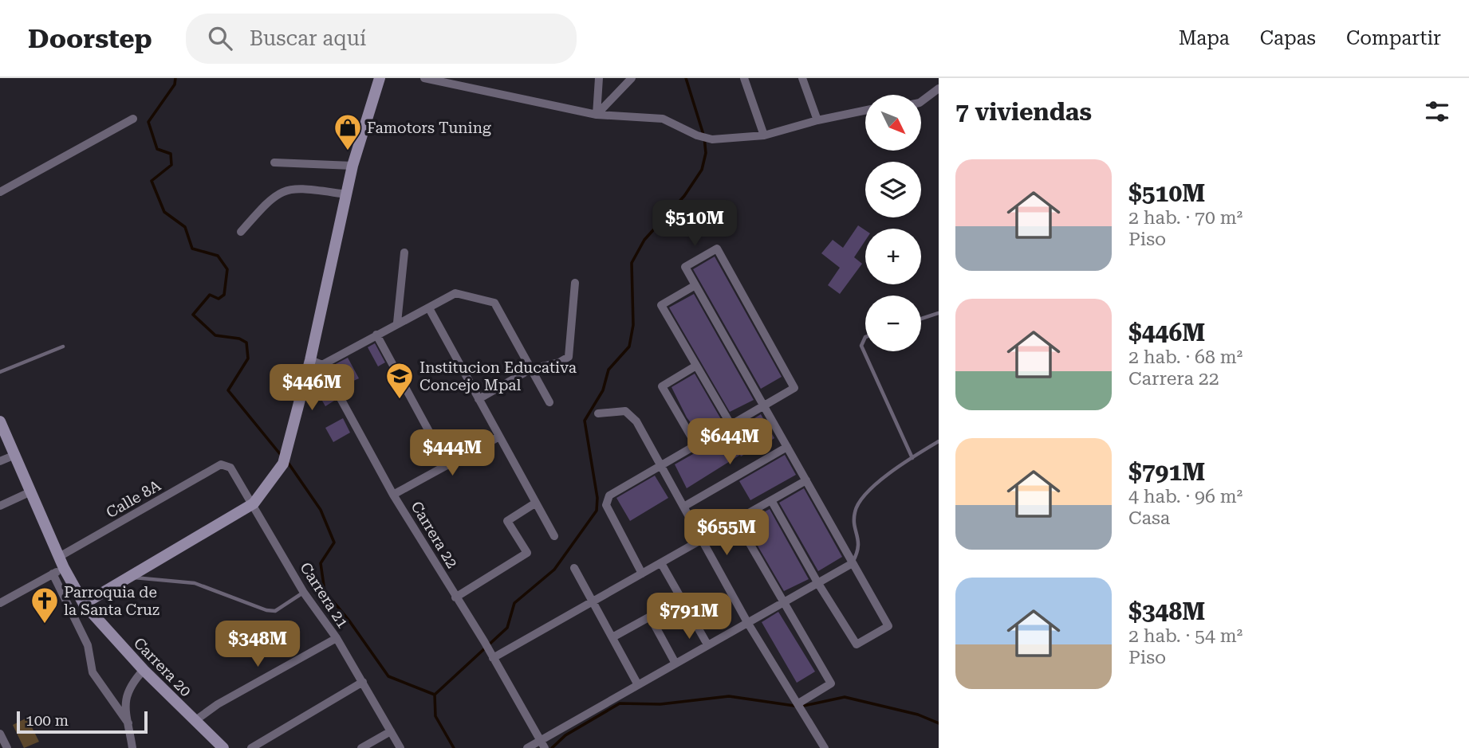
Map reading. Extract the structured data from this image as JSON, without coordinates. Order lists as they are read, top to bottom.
{
  "streets": {
    "main road": ["Carrera 20"],
    "street": ["Calle 8A", "Carrera 22", "Carrera 21"]
  },
  "crossings": [
    ["Calle 8A", "Carrera 21"],
    ["Calle 8A", "Carrera 20"]
  ],
  "places": {
    "shop": ["Famotors Tuning"],
    "school or university": ["Institucion Educativa Concejo Mpal"],
    "church": ["Parroquia de la Santa Cruz"]
  },
  "scale_bar": "100 m",
  "north": "bottom right",
  "page": {
    "header": "Doorstep",
    "search": "Buscar aquí",
    "nav": ["Mapa", "Capas", "Compartir"],
    "heading": "7 viviendas",
    "map_buttons": ["+", "−"],
    "list": [
      {
        "name": "$510M",
        "note": "2 hab. · 70 m² · Piso"
      },
      {
        "name": "$446M",
        "note": "2 hab. · 68 m² · Carrera 22"
      },
      {
        "name": "$791M",
        "note": "4 hab. · 96 m² · Casa"
      },
      {
        "name": "$348M",
        "note": "2 hab. · 54 m² · Piso"
      }
    ],
    "price": [
      "$510M",
      "$446M",
      "$644M",
      "$444M",
      "$655M",
      "$791M",
      "$348M"
    ],
    "scale": "100 m"
  }
}
